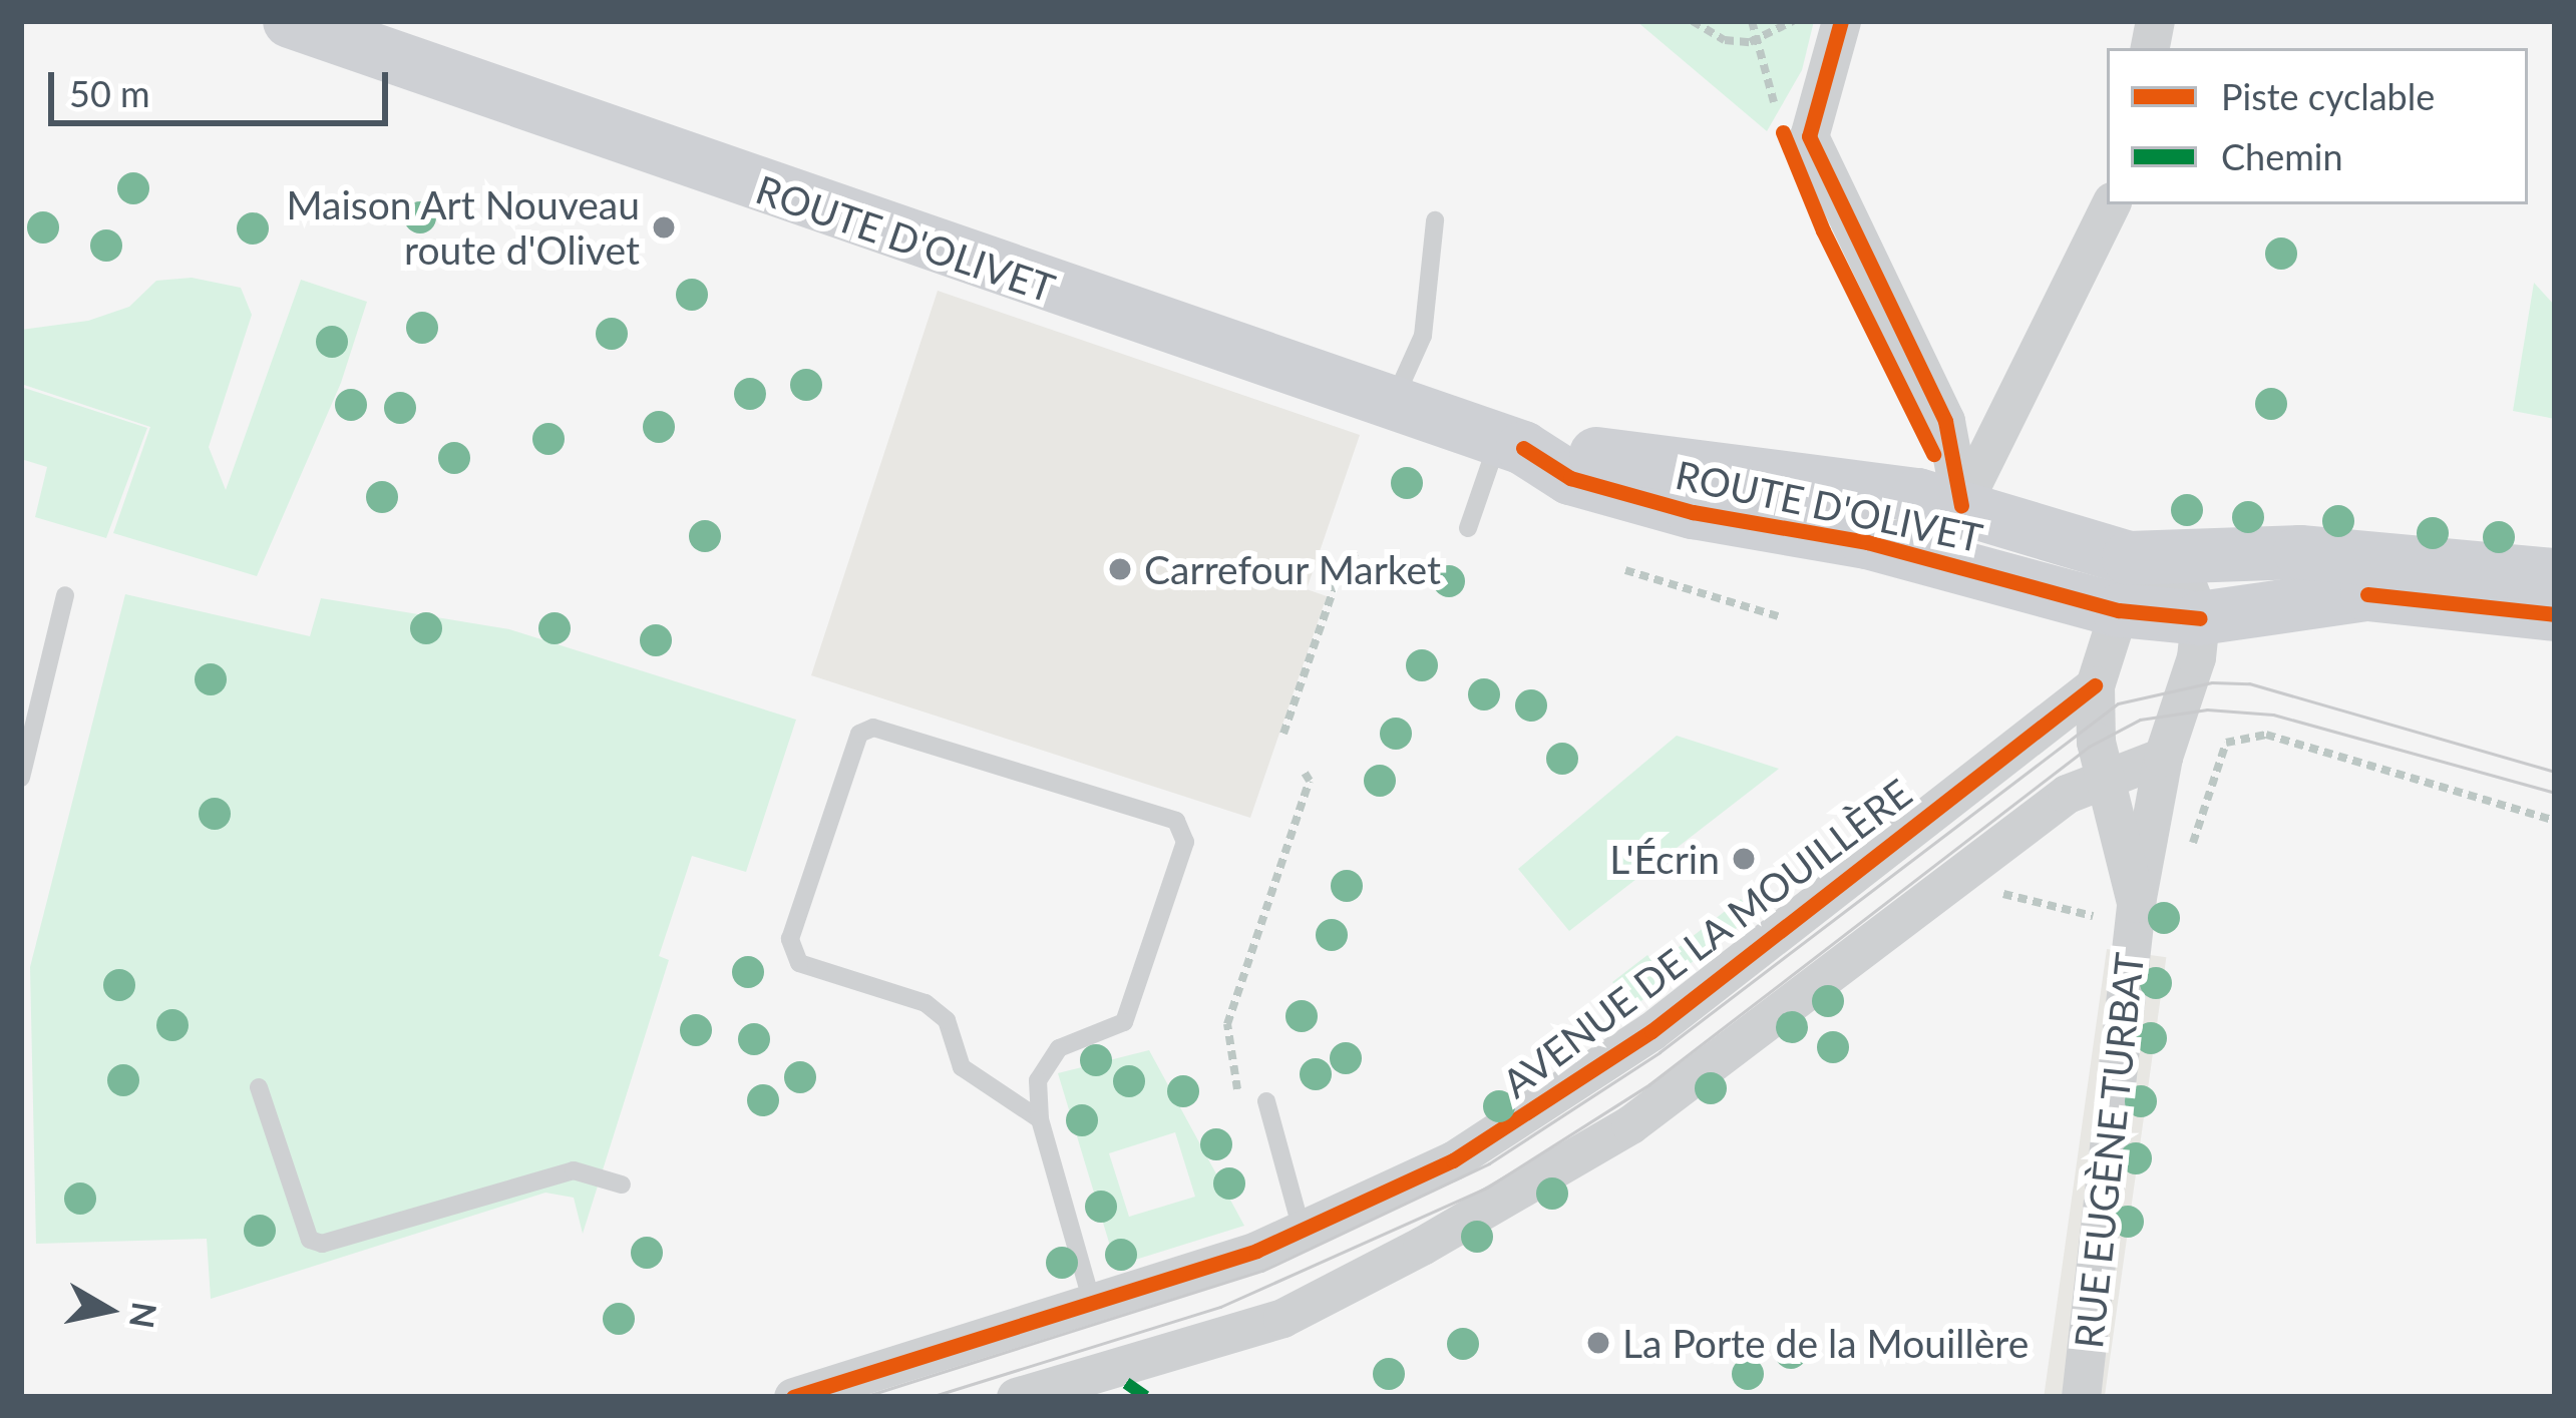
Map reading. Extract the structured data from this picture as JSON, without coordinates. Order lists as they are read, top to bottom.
{
  "streets": {
    "main road": ["ROUTE D'OLIVET"],
    "street": ["AVENUE DE LA MOUILLÈRE", "RUE EUGÈNE TURBAT"]
  },
  "crossings": [
    ["ROUTE D'OLIVET", "RUE EUGÈNE TURBAT"],
    ["AVENUE DE LA MOUILLÈRE", "RUE EUGÈNE TURBAT"]
  ],
  "places": [
    "Maison Art Nouveau route d'Olivet",
    "Carrefour Market",
    "L'Écrin",
    "La Porte de la Mouillère"
  ],
  "legend": ["Piste cyclable", "Chemin"],
  "scale_bar": "50 m",
  "north": "right"
}
